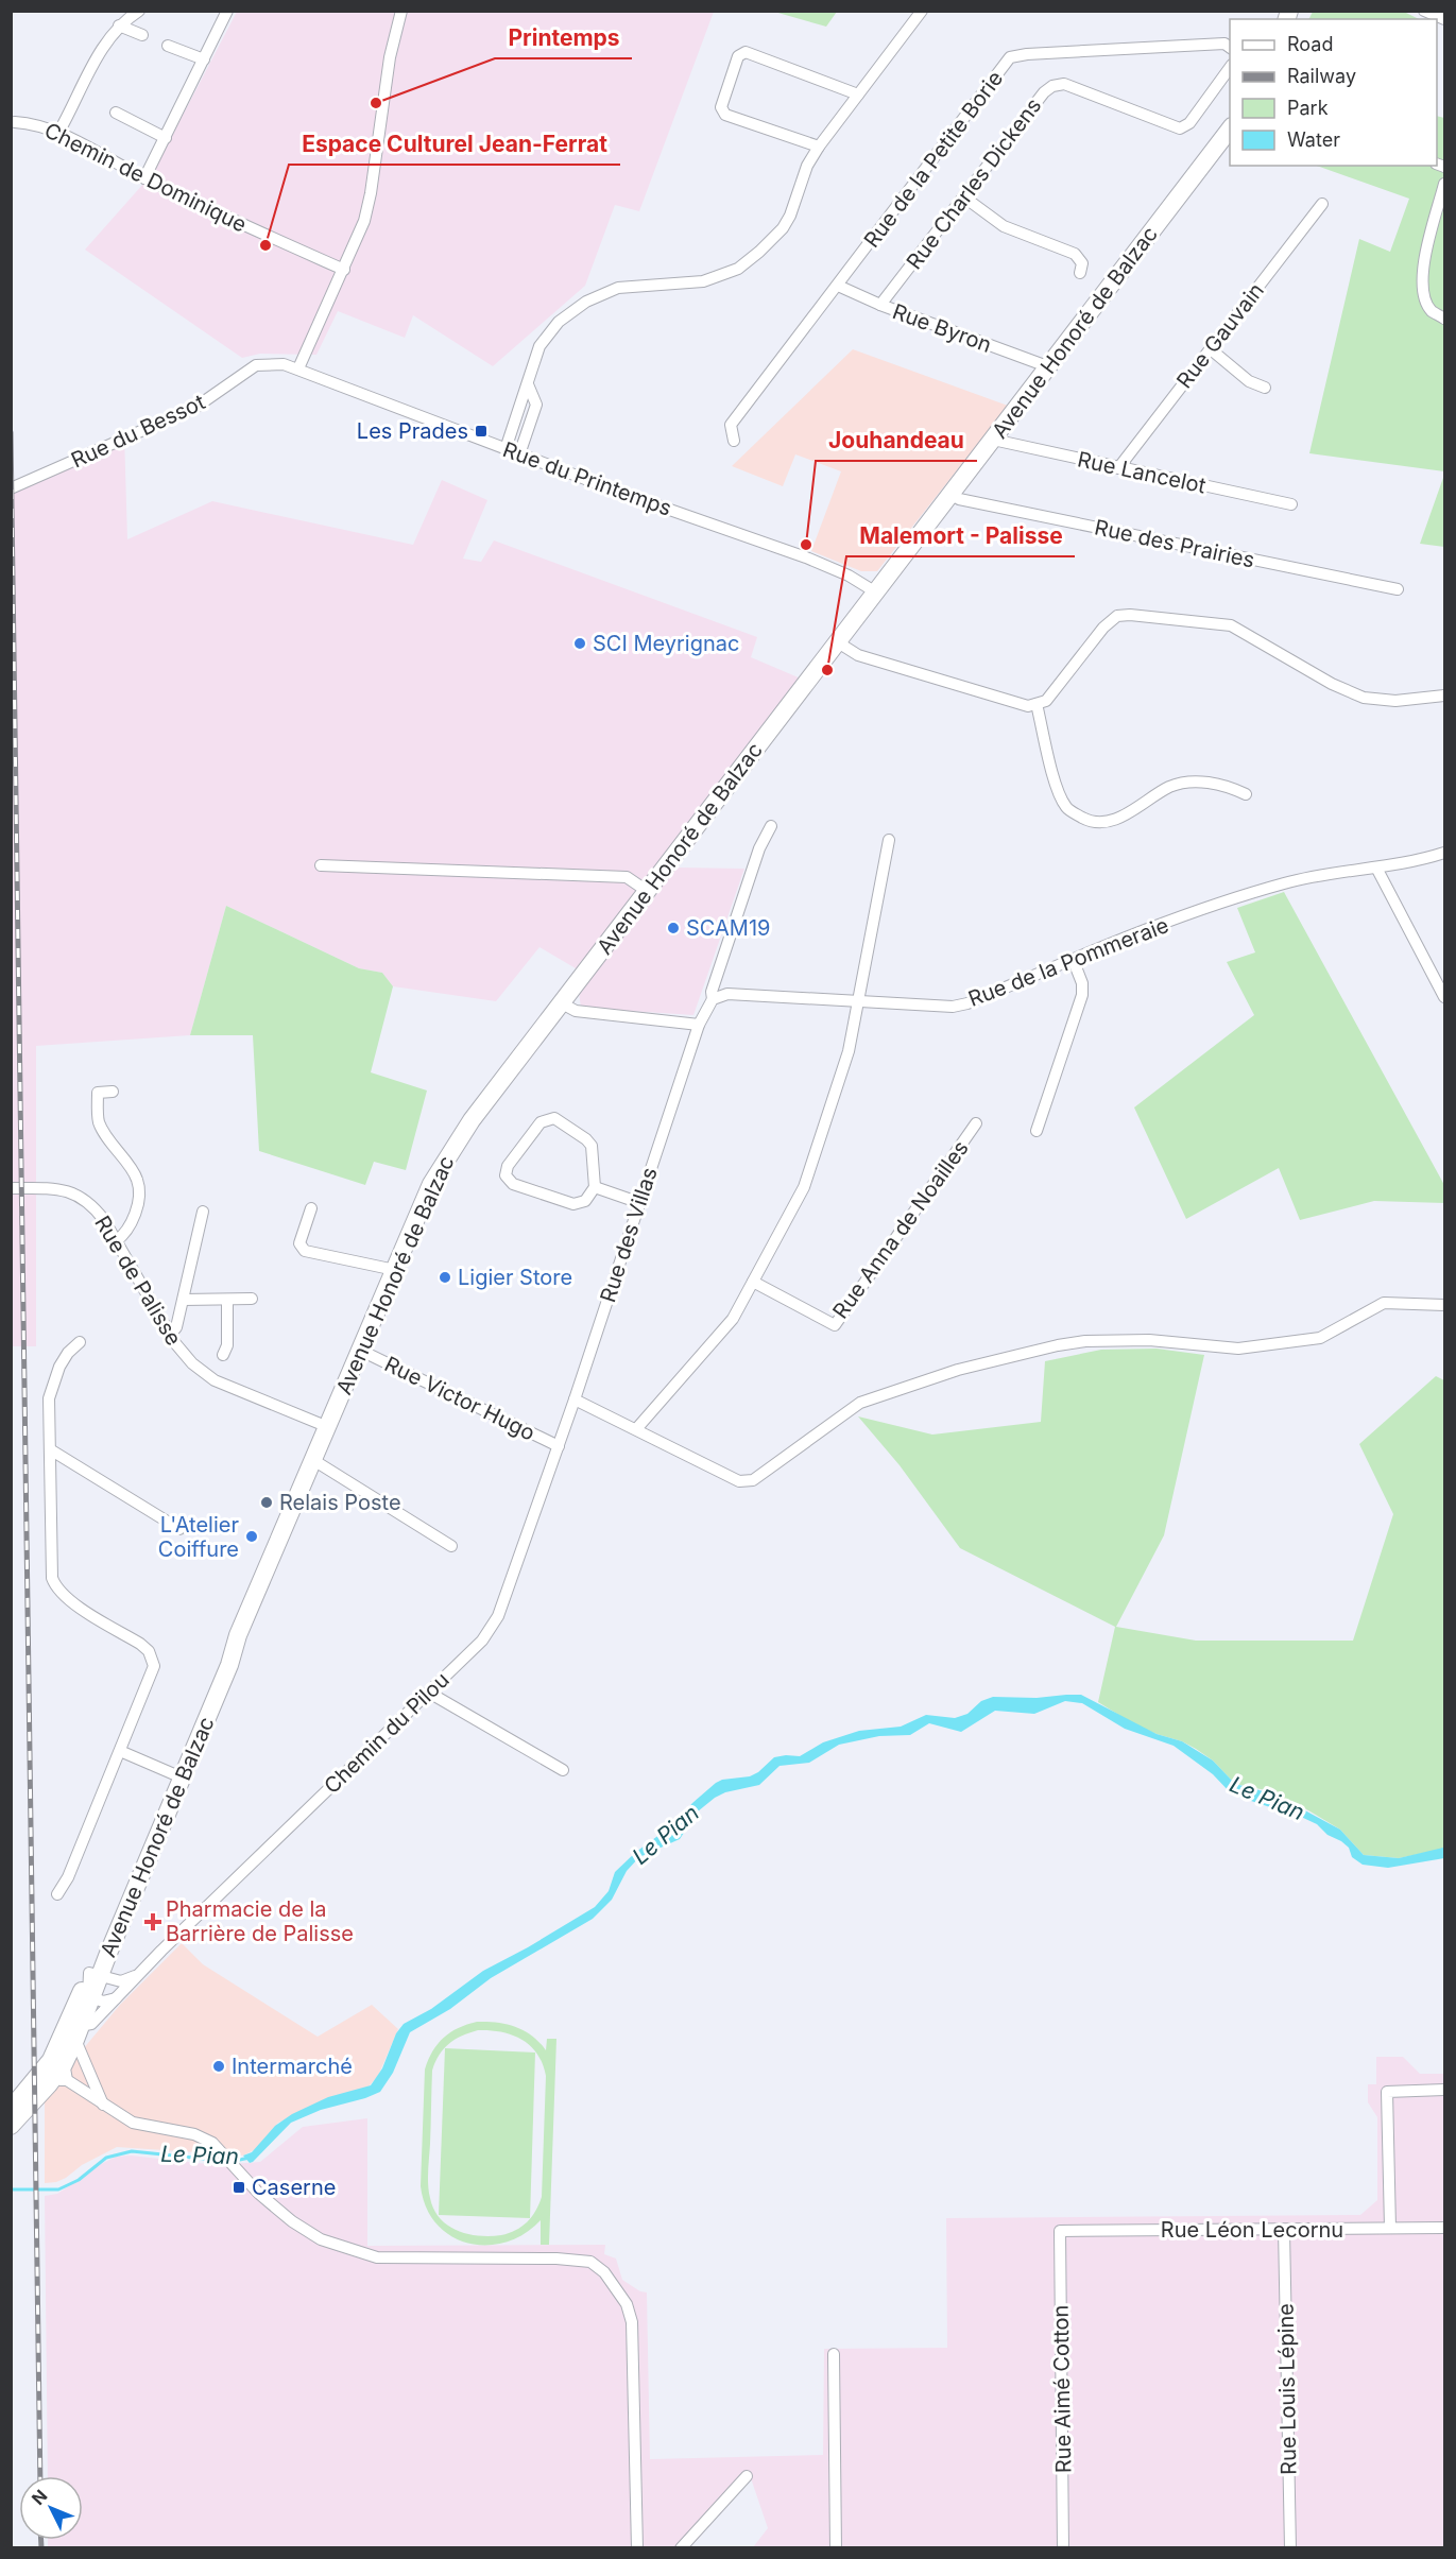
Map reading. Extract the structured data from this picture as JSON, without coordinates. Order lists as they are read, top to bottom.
{
  "streets": {
    "main road": ["Avenue Honoré de Balzac"],
    "street": [
      "Rue de la Petite Borie",
      "Chemin de Dominique",
      "Rue Charles Dickens",
      "Rue Byron",
      "Rue Gauvain",
      "Rue du Bessot",
      "Rue Lancelot",
      "Rue du Printemps",
      "Rue des Prairies",
      "Rue de la Pommeraie",
      "Rue Anna de Noailles",
      "Rue des Villas",
      "Rue de Palisse",
      "Rue Victor Hugo",
      "Chemin du Pilou",
      "Rue Léon Lecornu",
      "Rue Aimé Cotton",
      "Rue Louis Lépine"
    ]
  },
  "crossings": [
    ["Rue de la Petite Borie", "Rue Byron"],
    ["Rue Charles Dickens", "Rue Byron"],
    ["Rue Byron", "Avenue Honoré de Balzac"],
    ["Avenue Honoré de Balzac", "Rue Lancelot"],
    ["Avenue Honoré de Balzac", "Rue du Printemps"],
    ["Avenue Honoré de Balzac", "Rue des Prairies"],
    ["Avenue Honoré de Balzac", "Rue de Palisse"],
    ["Avenue Honoré de Balzac", "Rue Victor Hugo"],
    ["Avenue Honoré de Balzac", "Chemin du Pilou"],
    ["Rue Gauvain", "Rue Lancelot"],
    ["Rue du Bessot", "Rue du Printemps"],
    ["Rue des Villas", "Rue Victor Hugo"],
    ["Rue des Villas", "Chemin du Pilou"],
    ["Rue Victor Hugo", "Chemin du Pilou"],
    ["Rue Léon Lecornu", "Rue Aimé Cotton"],
    ["Rue Léon Lecornu", "Rue Louis Lépine"]
  ],
  "water": ["Le Pian"],
  "places": {
    "other": [
      "Printemps",
      "Espace Culturel Jean-Ferrat",
      "Jouhandeau",
      "SCI Meyrignac",
      "Malemort - Palisse",
      "SCAM19",
      "Ligier Store",
      "Relais Poste",
      "L'Atelier Coiffure",
      "Intermarché"
    ],
    "transit": ["Les Prades", "Caserne"],
    "health": ["Pharmacie de la Barrière de Palisse"]
  },
  "legend": [
    "Road",
    "Railway",
    "Park",
    "Water"
  ],
  "north": "top left"
}
